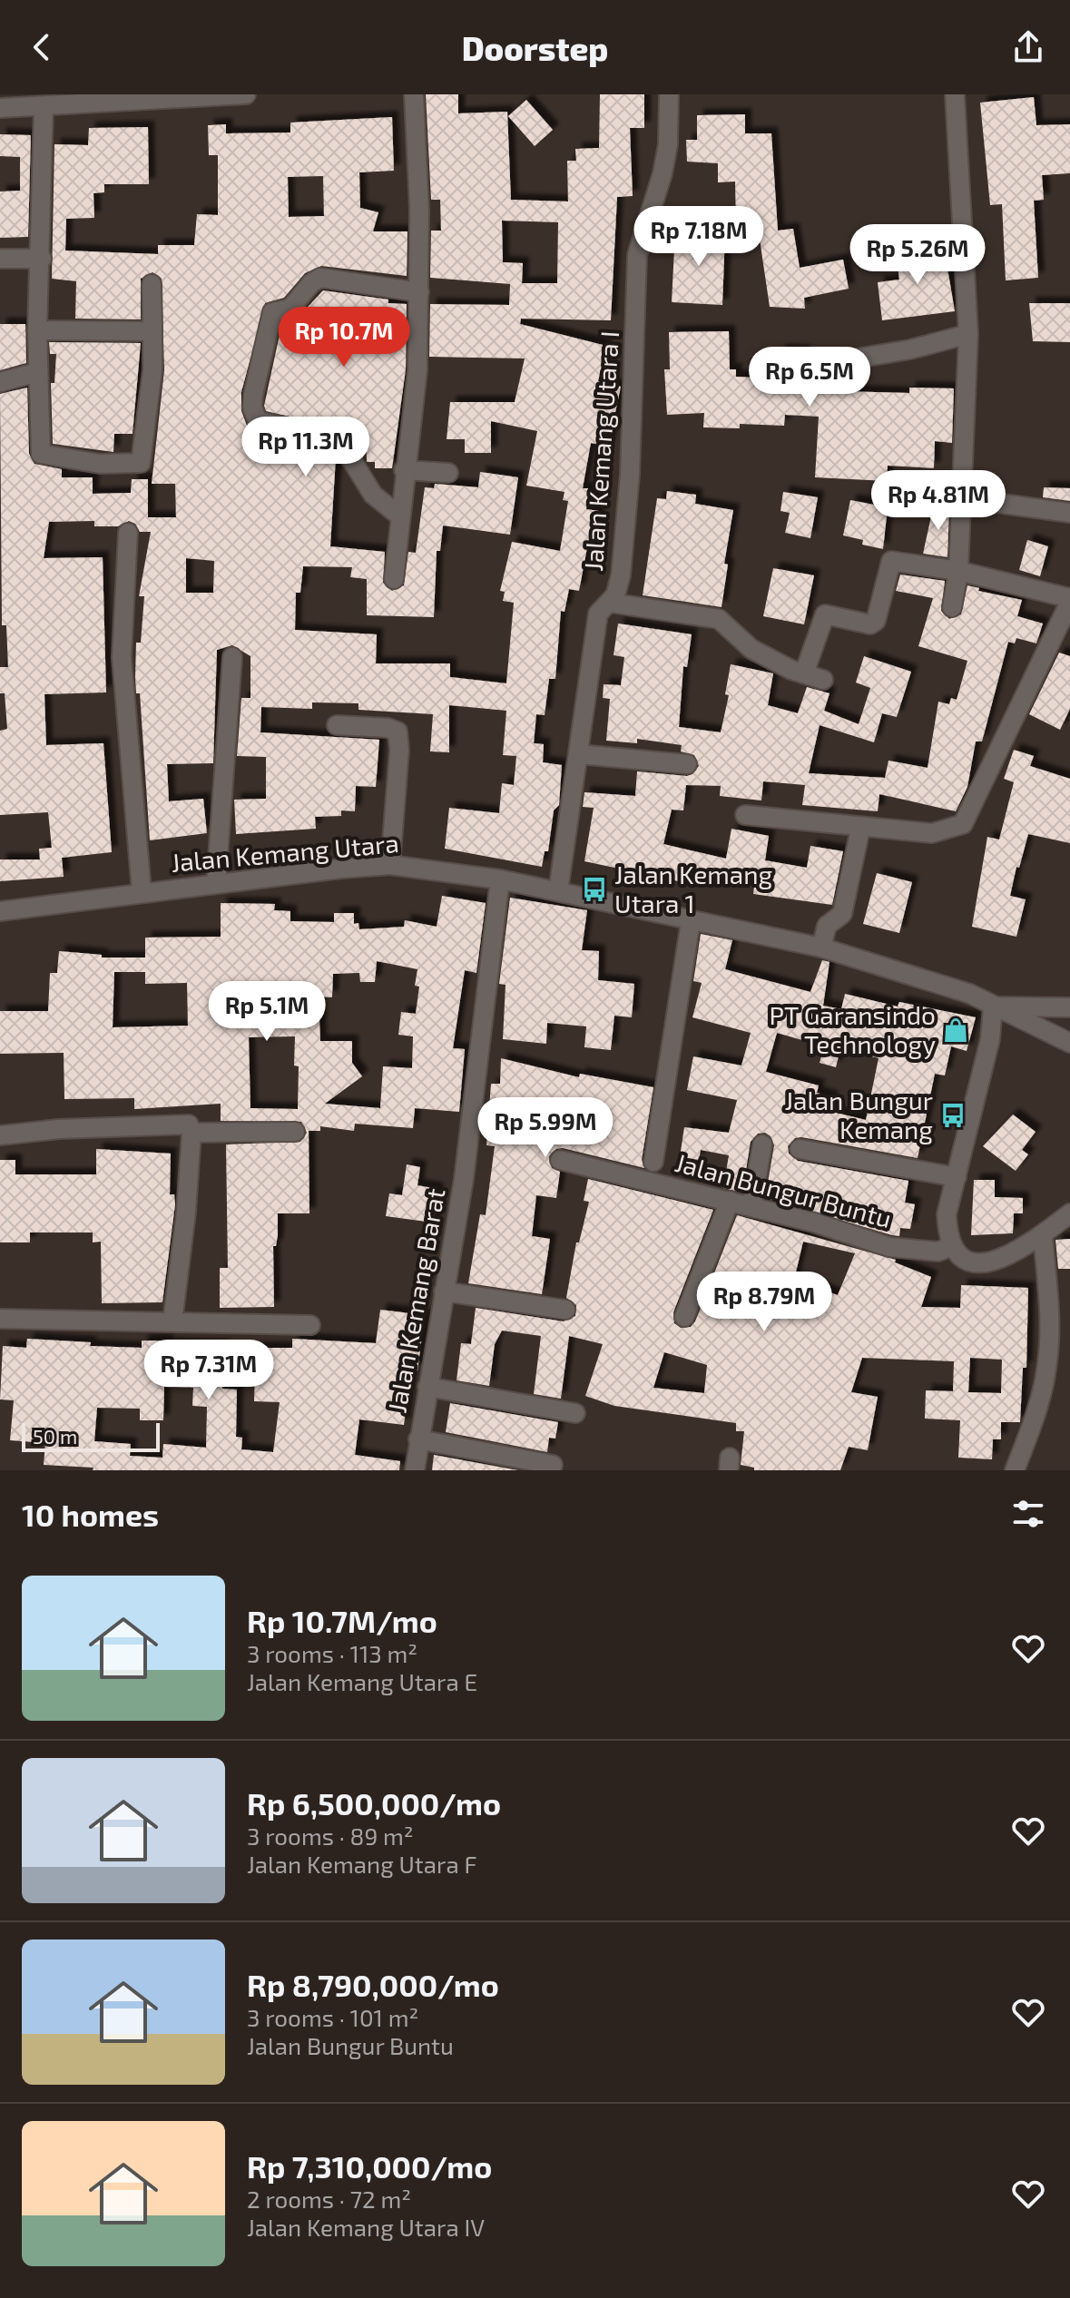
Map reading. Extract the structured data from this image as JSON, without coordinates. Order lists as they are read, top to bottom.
{
  "streets": {
    "street": [
      "Jalan Kemang Utara I",
      "Jalan Kemang Utara",
      "Jalan Bungur Buntu",
      "Jalan Kemang Barat"
    ]
  },
  "crossings": [
    ["Jalan Kemang Utara I", "Jalan Kemang Utara"],
    ["Jalan Kemang Utara", "Jalan Kemang Barat"]
  ],
  "places": {
    "bus stop": ["Jalan Kemang Utara 1", "Jalan Bungur Kemang"],
    "shop": ["PT Garansindo Technology"]
  },
  "scale_bar": "50 m",
  "page": {
    "header": "Doorstep",
    "price": [
      "Rp 7.18M",
      "Rp 5.26M",
      "Rp 10.7M",
      "Rp 6.5M",
      "Rp 11.3M",
      "Rp 4.81M",
      "Rp 5.1M",
      "Rp 5.99M",
      "Rp 8.79M",
      "Rp 7.31M"
    ],
    "scale": "50 m",
    "heading": "10 homes",
    "list": [
      {
        "name": "Rp 10.7M/mo",
        "note": "3 rooms · 113 m² · Jalan Kemang Utara E"
      },
      {
        "name": "Rp 6,500,000/mo",
        "note": "3 rooms · 89 m² · Jalan Kemang Utara F"
      },
      {
        "name": "Rp 8,790,000/mo",
        "note": "3 rooms · 101 m² · Jalan Bungur Buntu"
      },
      {
        "name": "Rp 7,310,000/mo",
        "note": "2 rooms · 72 m² · Jalan Kemang Utara IV"
      }
    ]
  }
}
